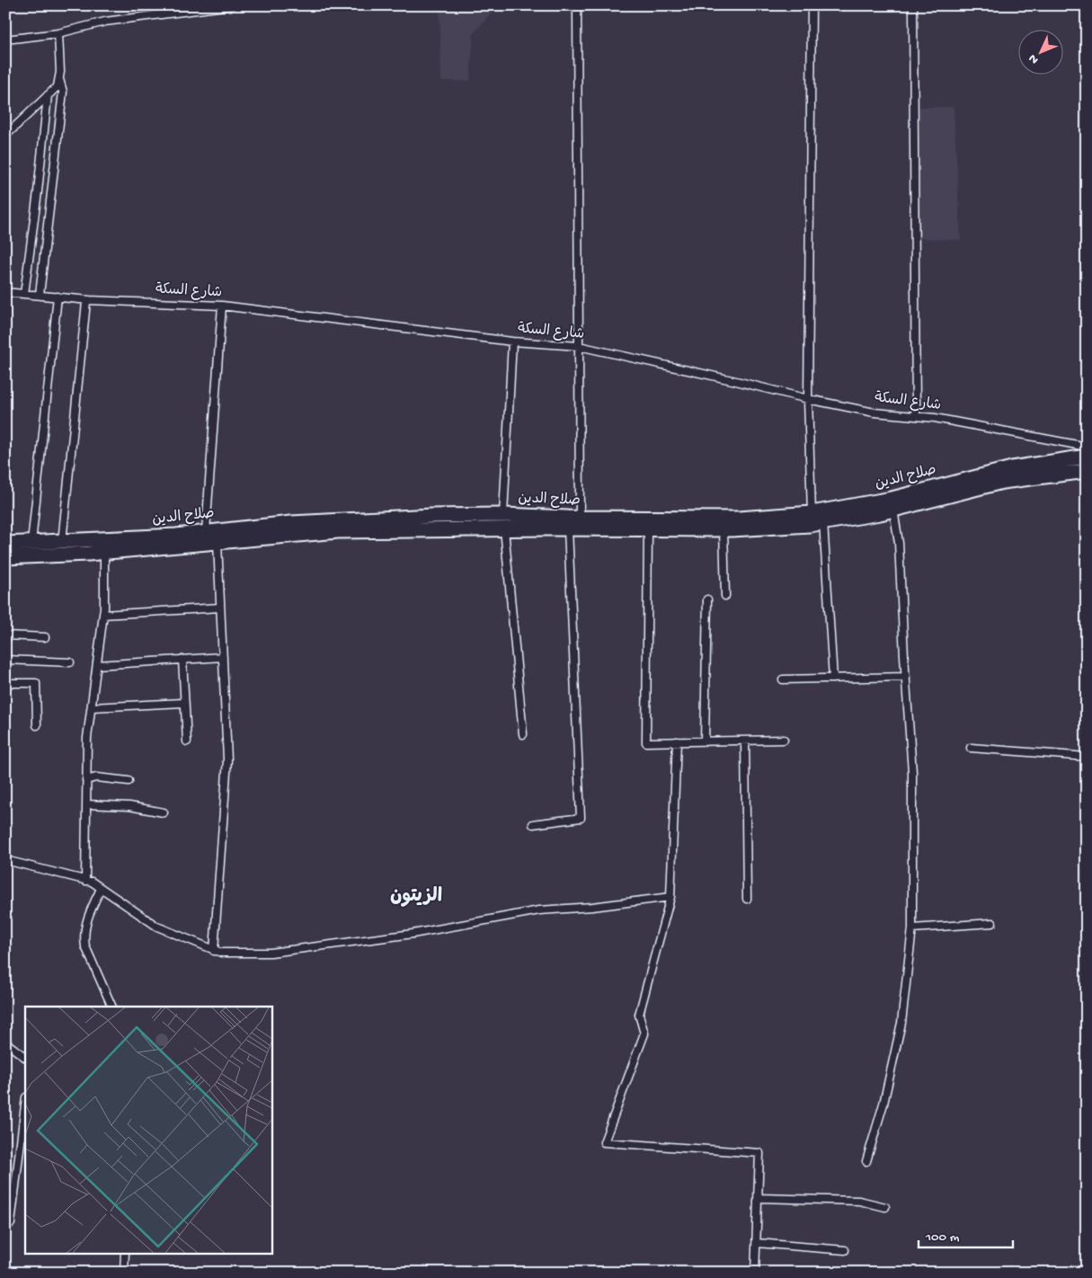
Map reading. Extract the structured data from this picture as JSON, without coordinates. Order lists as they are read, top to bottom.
{
  "streets": {
    "highway": ["صلاح الدين"],
    "street": ["شارع السكة"]
  },
  "districts": ["الزيتون"],
  "scale_bar": "100 m",
  "north": "bottom left"
}
